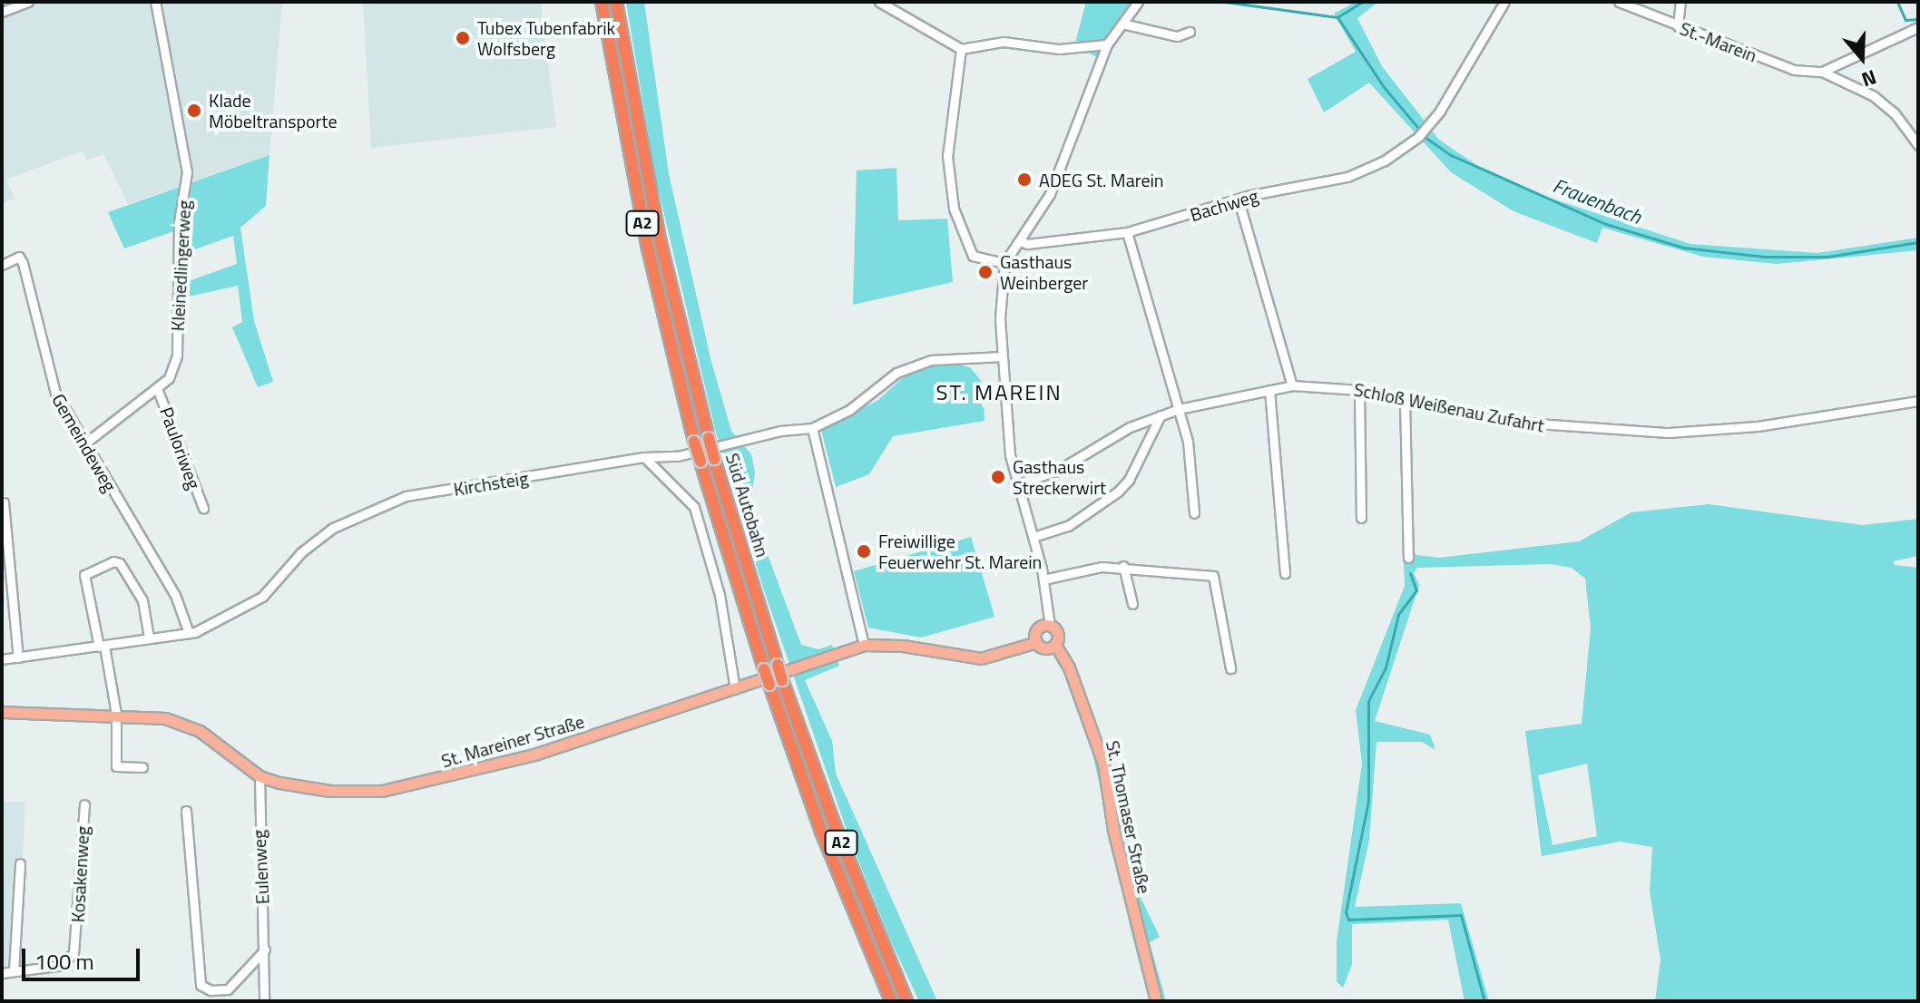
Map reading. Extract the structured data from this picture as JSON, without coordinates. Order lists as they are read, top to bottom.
{
  "streets": {
    "highway": ["A2", "Süd Autobahn"],
    "main road": ["St. Mareiner Straße", "St. Thomaser Straße"],
    "street": [
      "St.-Marein",
      "Bachweg",
      "Kleinedlingerweg",
      "Schloß Weißenau Zufahrt",
      "Gemeindeweg",
      "Pauloriweg",
      "Kirchsteig",
      "Eulenweg",
      "Kosakenweg"
    ]
  },
  "crossings": [
    ["Kleinedlingerweg", "Gemeindeweg"],
    ["Kleinedlingerweg", "Pauloriweg"],
    ["Gemeindeweg", "Kirchsteig"],
    ["St. Mareiner Straße", "St. Thomaser Straße"],
    ["St. Mareiner Straße", "Eulenweg"]
  ],
  "districts": ["ST. MAREIN"],
  "water": ["Frauenbach"],
  "places": [
    "Tubex Tubenfabrik Wolfsberg",
    "Klade Möbeltransporte",
    "ADEG St. Marein",
    "Gasthaus Weinberger",
    "Gasthaus Streckerwirt",
    "Freiwillige Feuerwehr St. Marein"
  ],
  "scale_bar": "100 m",
  "north": "bottom"
}
